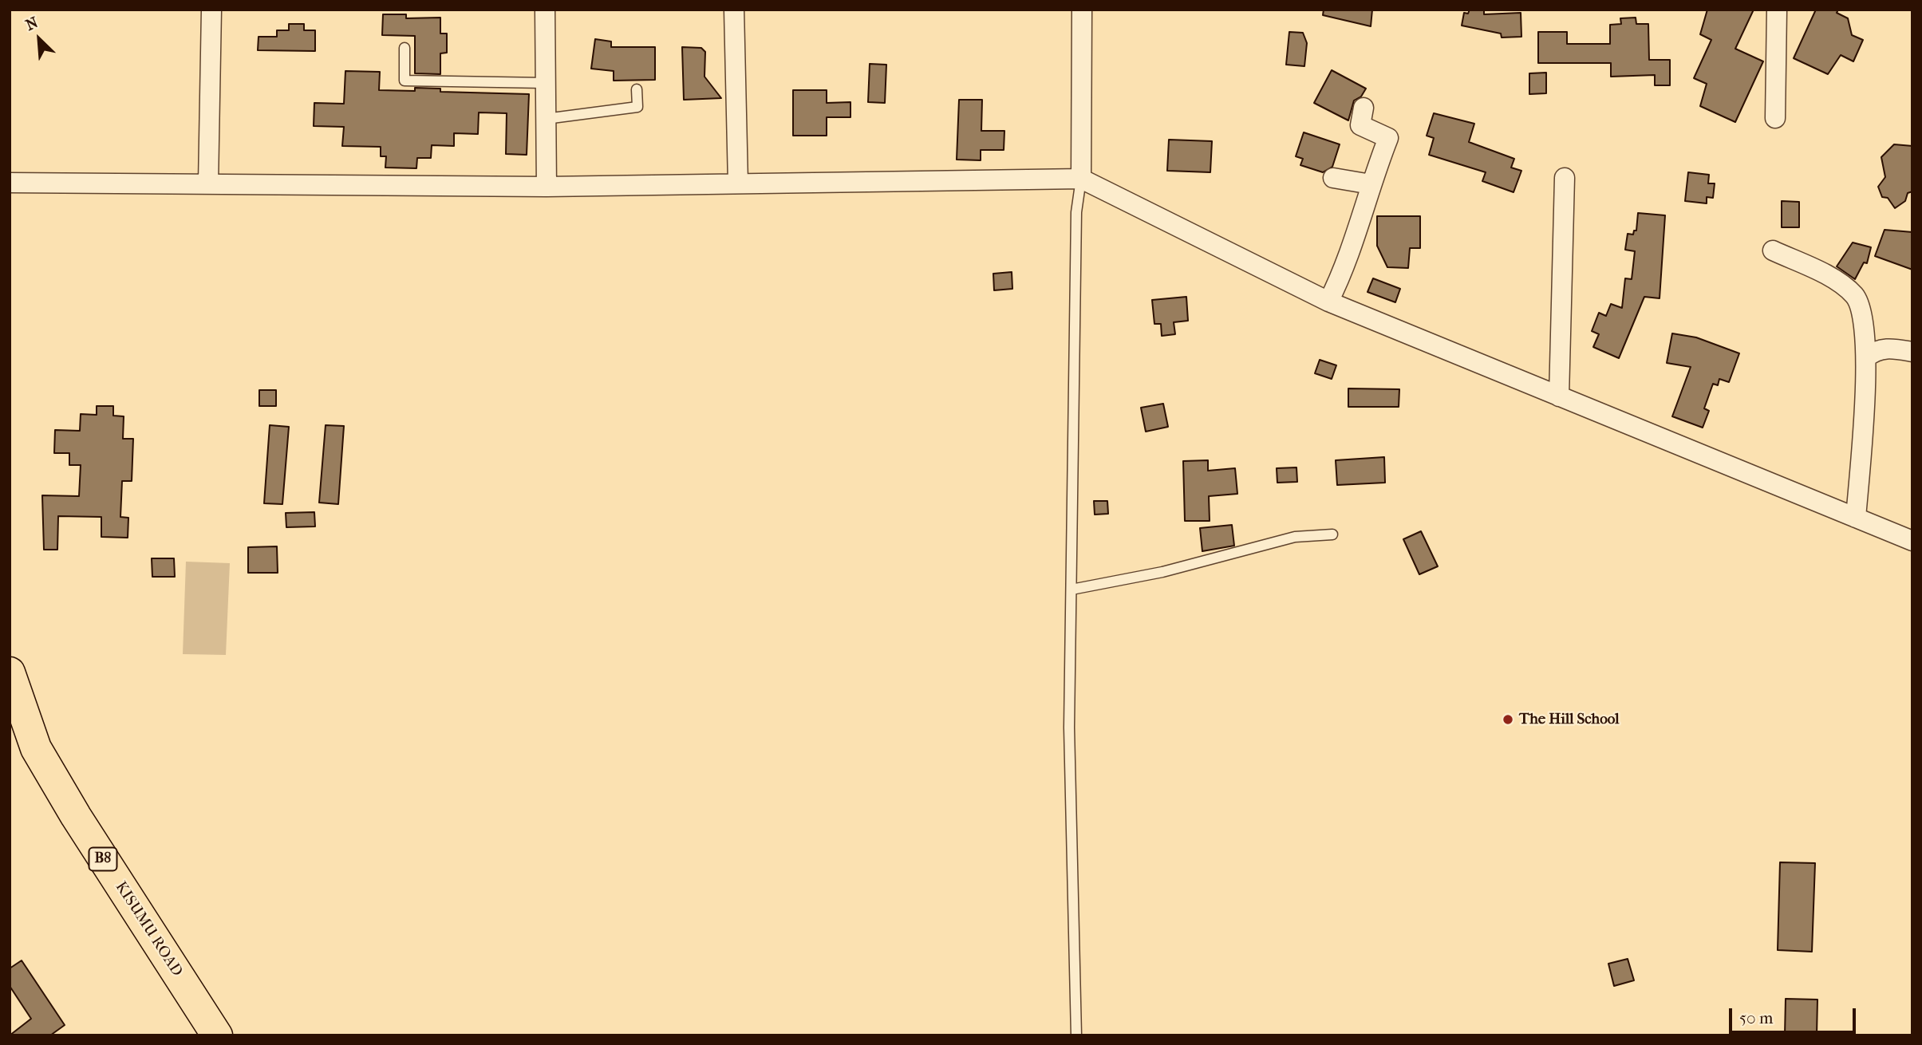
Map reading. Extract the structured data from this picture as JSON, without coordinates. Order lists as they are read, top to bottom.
{
  "streets": {
    "highway": ["B8", "KISUMU ROAD"]
  },
  "places": ["The Hill School"],
  "scale_bar": "50 m",
  "north": "top left"
}
